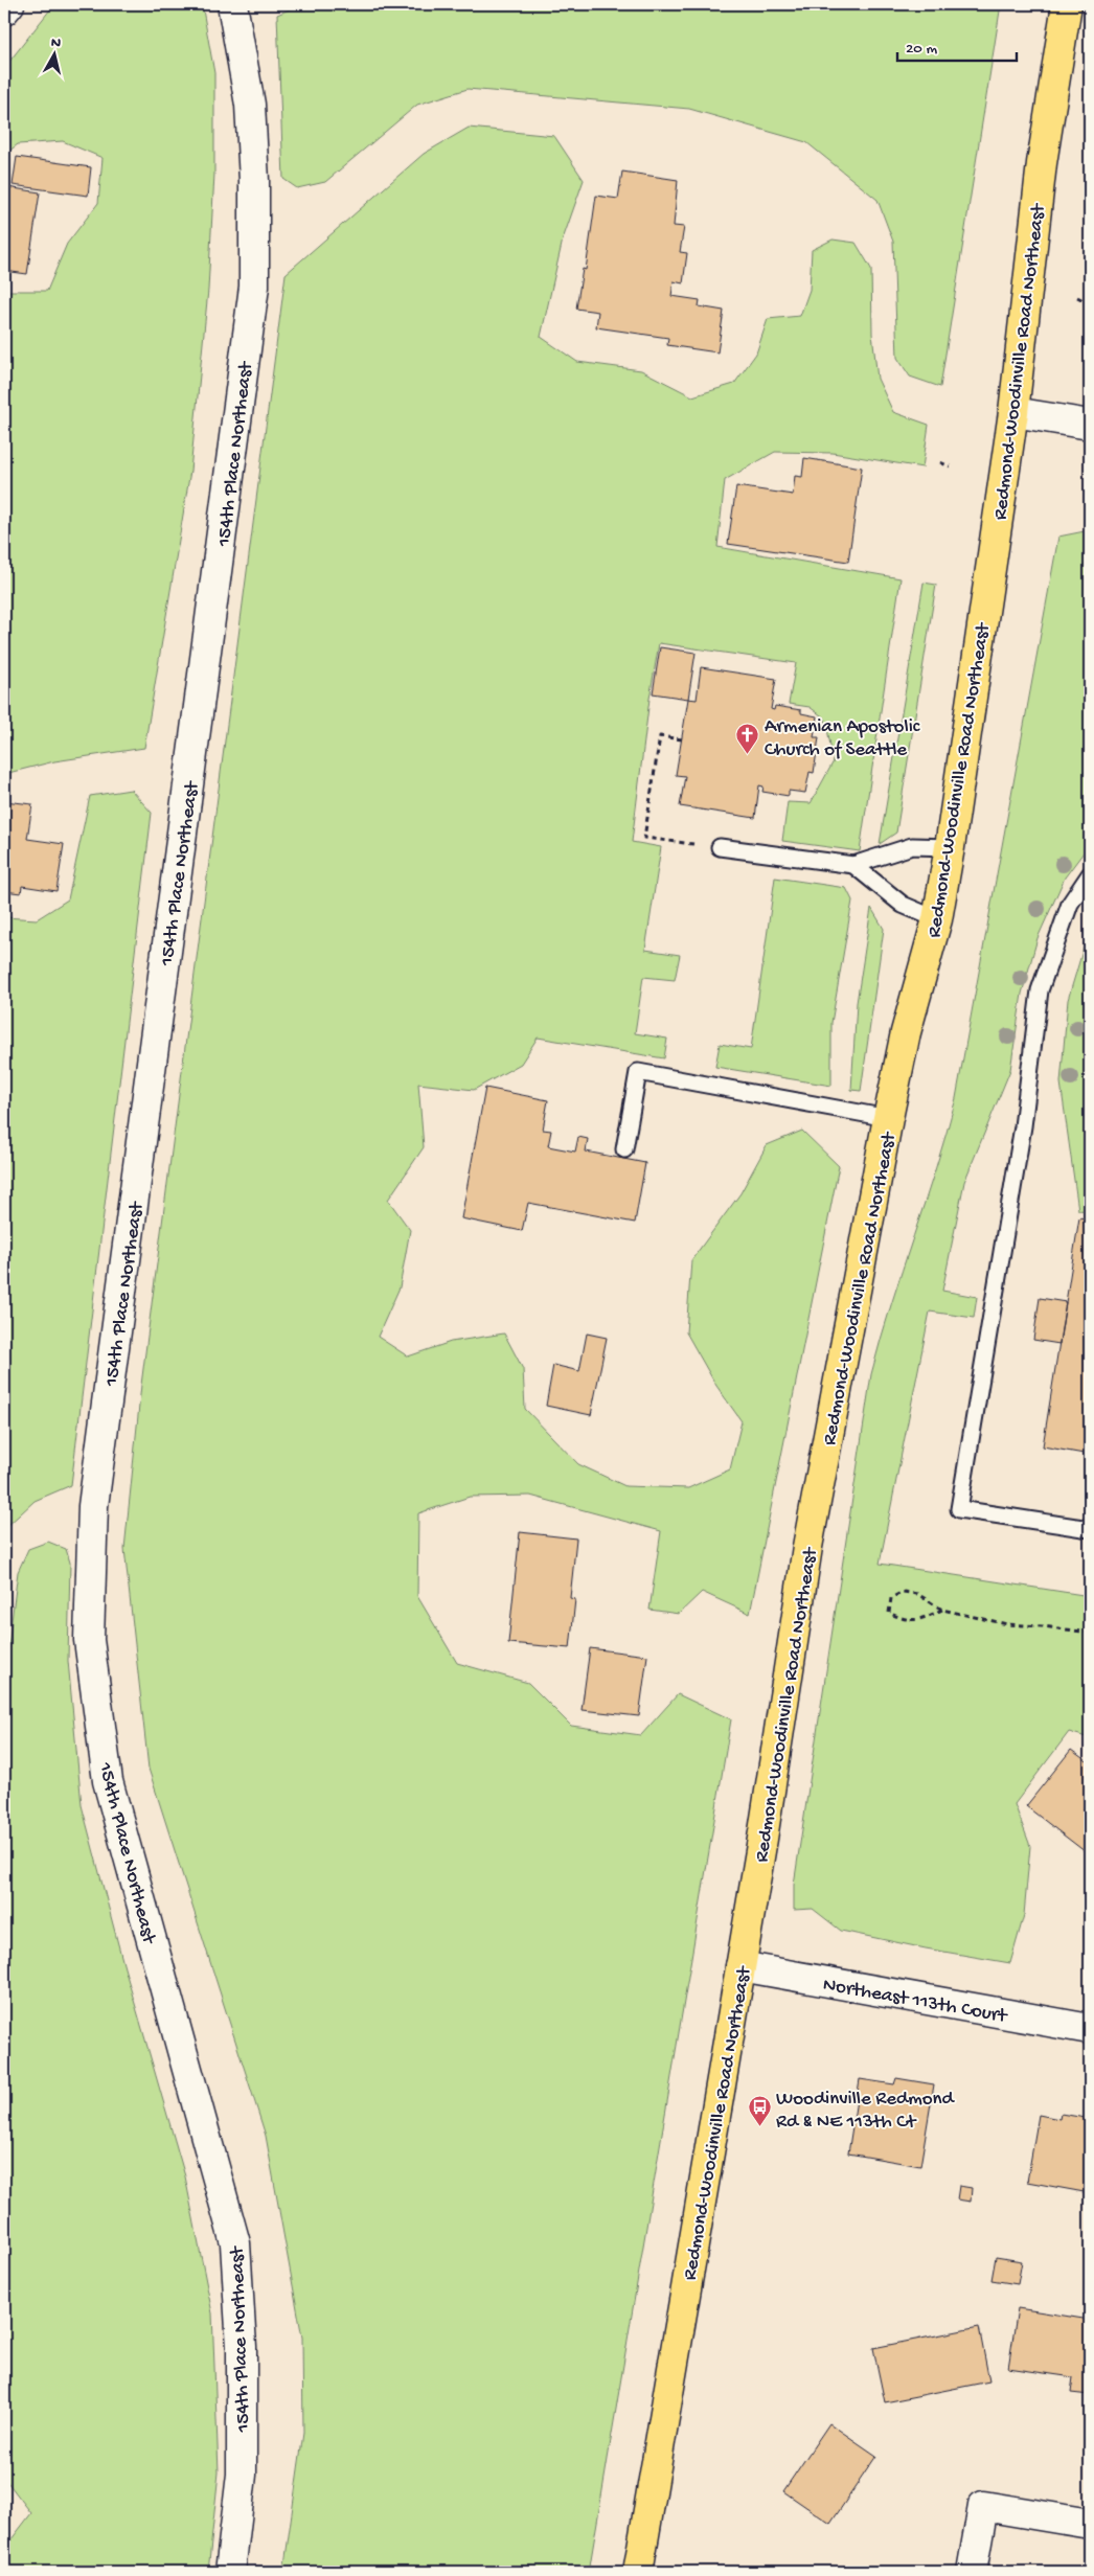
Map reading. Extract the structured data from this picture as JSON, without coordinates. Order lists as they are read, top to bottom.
{
  "streets": {
    "main road": ["Redmond-Woodinville Road Northeast"],
    "street": ["154th Place Northeast", "Northeast 113th Court"]
  },
  "crossings": [
    ["Redmond-Woodinville Road Northeast", "Northeast 113th Court"]
  ],
  "places": {
    "church": ["Armenian Apostolic Church of Seattle"],
    "bus stop": ["Woodinville Redmond Rd & NE 113th Ct"]
  },
  "scale_bar": "20 m",
  "north": "top"
}
